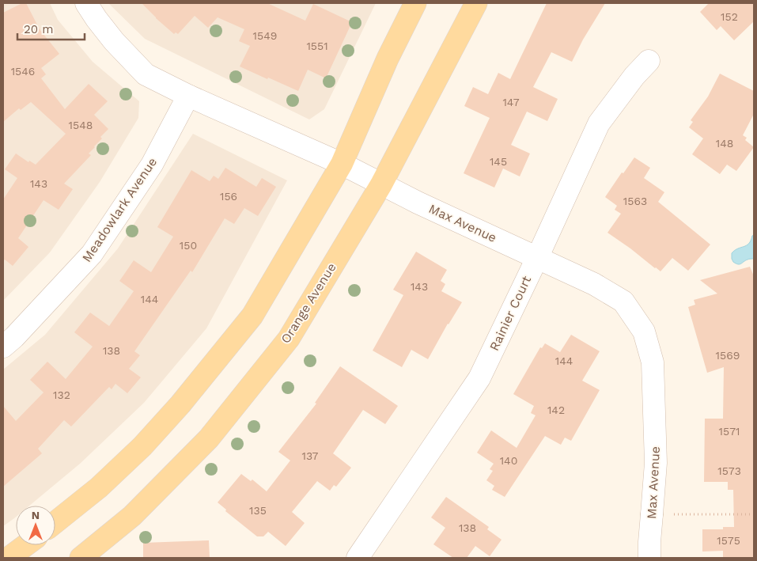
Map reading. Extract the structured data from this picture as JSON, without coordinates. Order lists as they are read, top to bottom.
{
  "streets": {
    "main road": ["Orange Avenue"],
    "street": ["Meadowlark Avenue", "Max Avenue", "Rainier Court"]
  },
  "crossings": [
    ["Meadowlark Avenue", "Max Avenue"],
    ["Max Avenue", "Orange Avenue"],
    ["Max Avenue", "Rainier Court"]
  ],
  "house_numbers": [
    "152",
    "1549",
    "1551",
    "1546",
    "147",
    "1548",
    "148",
    "145",
    "143",
    "156",
    "1563",
    "150",
    "143",
    "144",
    "138",
    "1569",
    "144",
    "132",
    "142",
    "1571",
    "137",
    "140",
    "1573",
    "135",
    "138",
    "1575"
  ],
  "scale_bar": "20 m",
  "north": "top"
}
